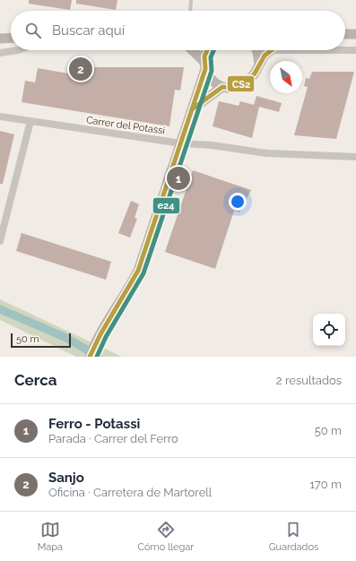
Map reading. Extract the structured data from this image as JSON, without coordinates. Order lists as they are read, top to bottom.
{
  "streets": {
    "street": ["Carrer del Potassi"]
  },
  "lines": ["transit line CS2", "transit line e24"],
  "scale_bar": "50 m",
  "north": "bottom right",
  "page": {
    "search": "Buscar aquí",
    "pins": ["2", "1"],
    "scale": "50 m",
    "heading": ["Cerca", "2 resultados"],
    "list": [
      {
        "mark": "1",
        "name": "Ferro - Potassi",
        "note": "Parada · Carrer del Ferro",
        "value": "50 m"
      },
      {
        "mark": "2",
        "name": "Sanjo",
        "note": "Oficina · Carretera de Martorell",
        "value": "170 m"
      }
    ],
    "nav": ["Mapa", "Cómo llegar", "Guardados"]
  }
}
